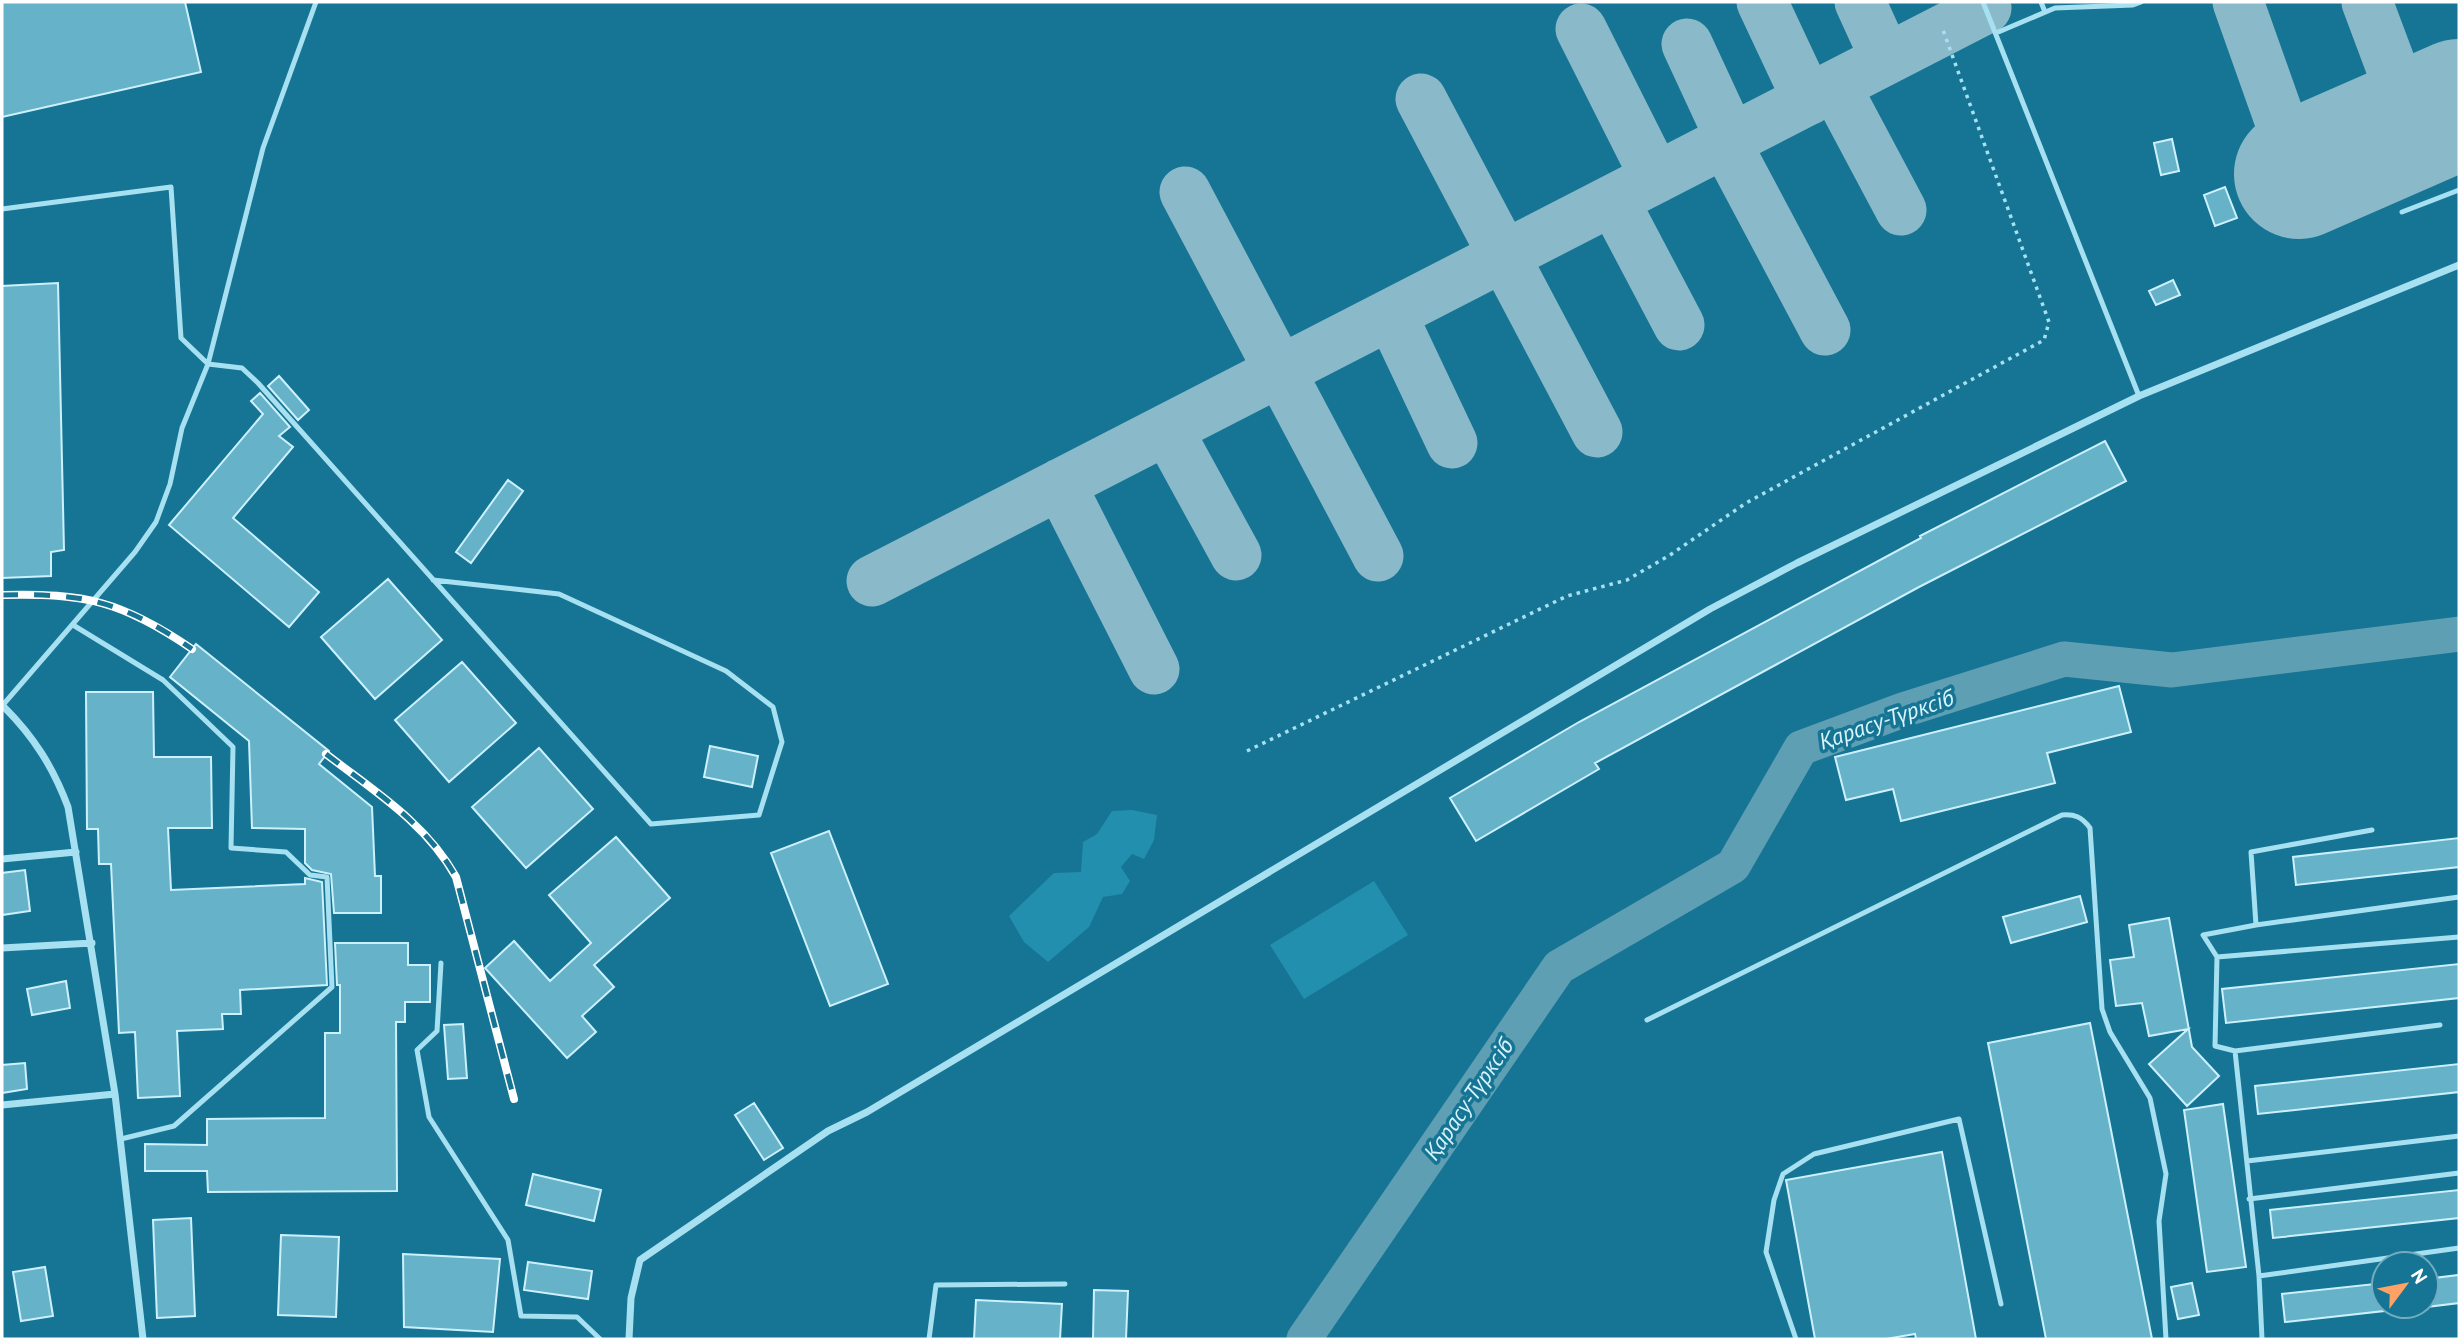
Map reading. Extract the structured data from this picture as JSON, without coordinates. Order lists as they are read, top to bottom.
{
  "water": ["Қарасу-Түрксіб"],
  "north": "top right"
}
